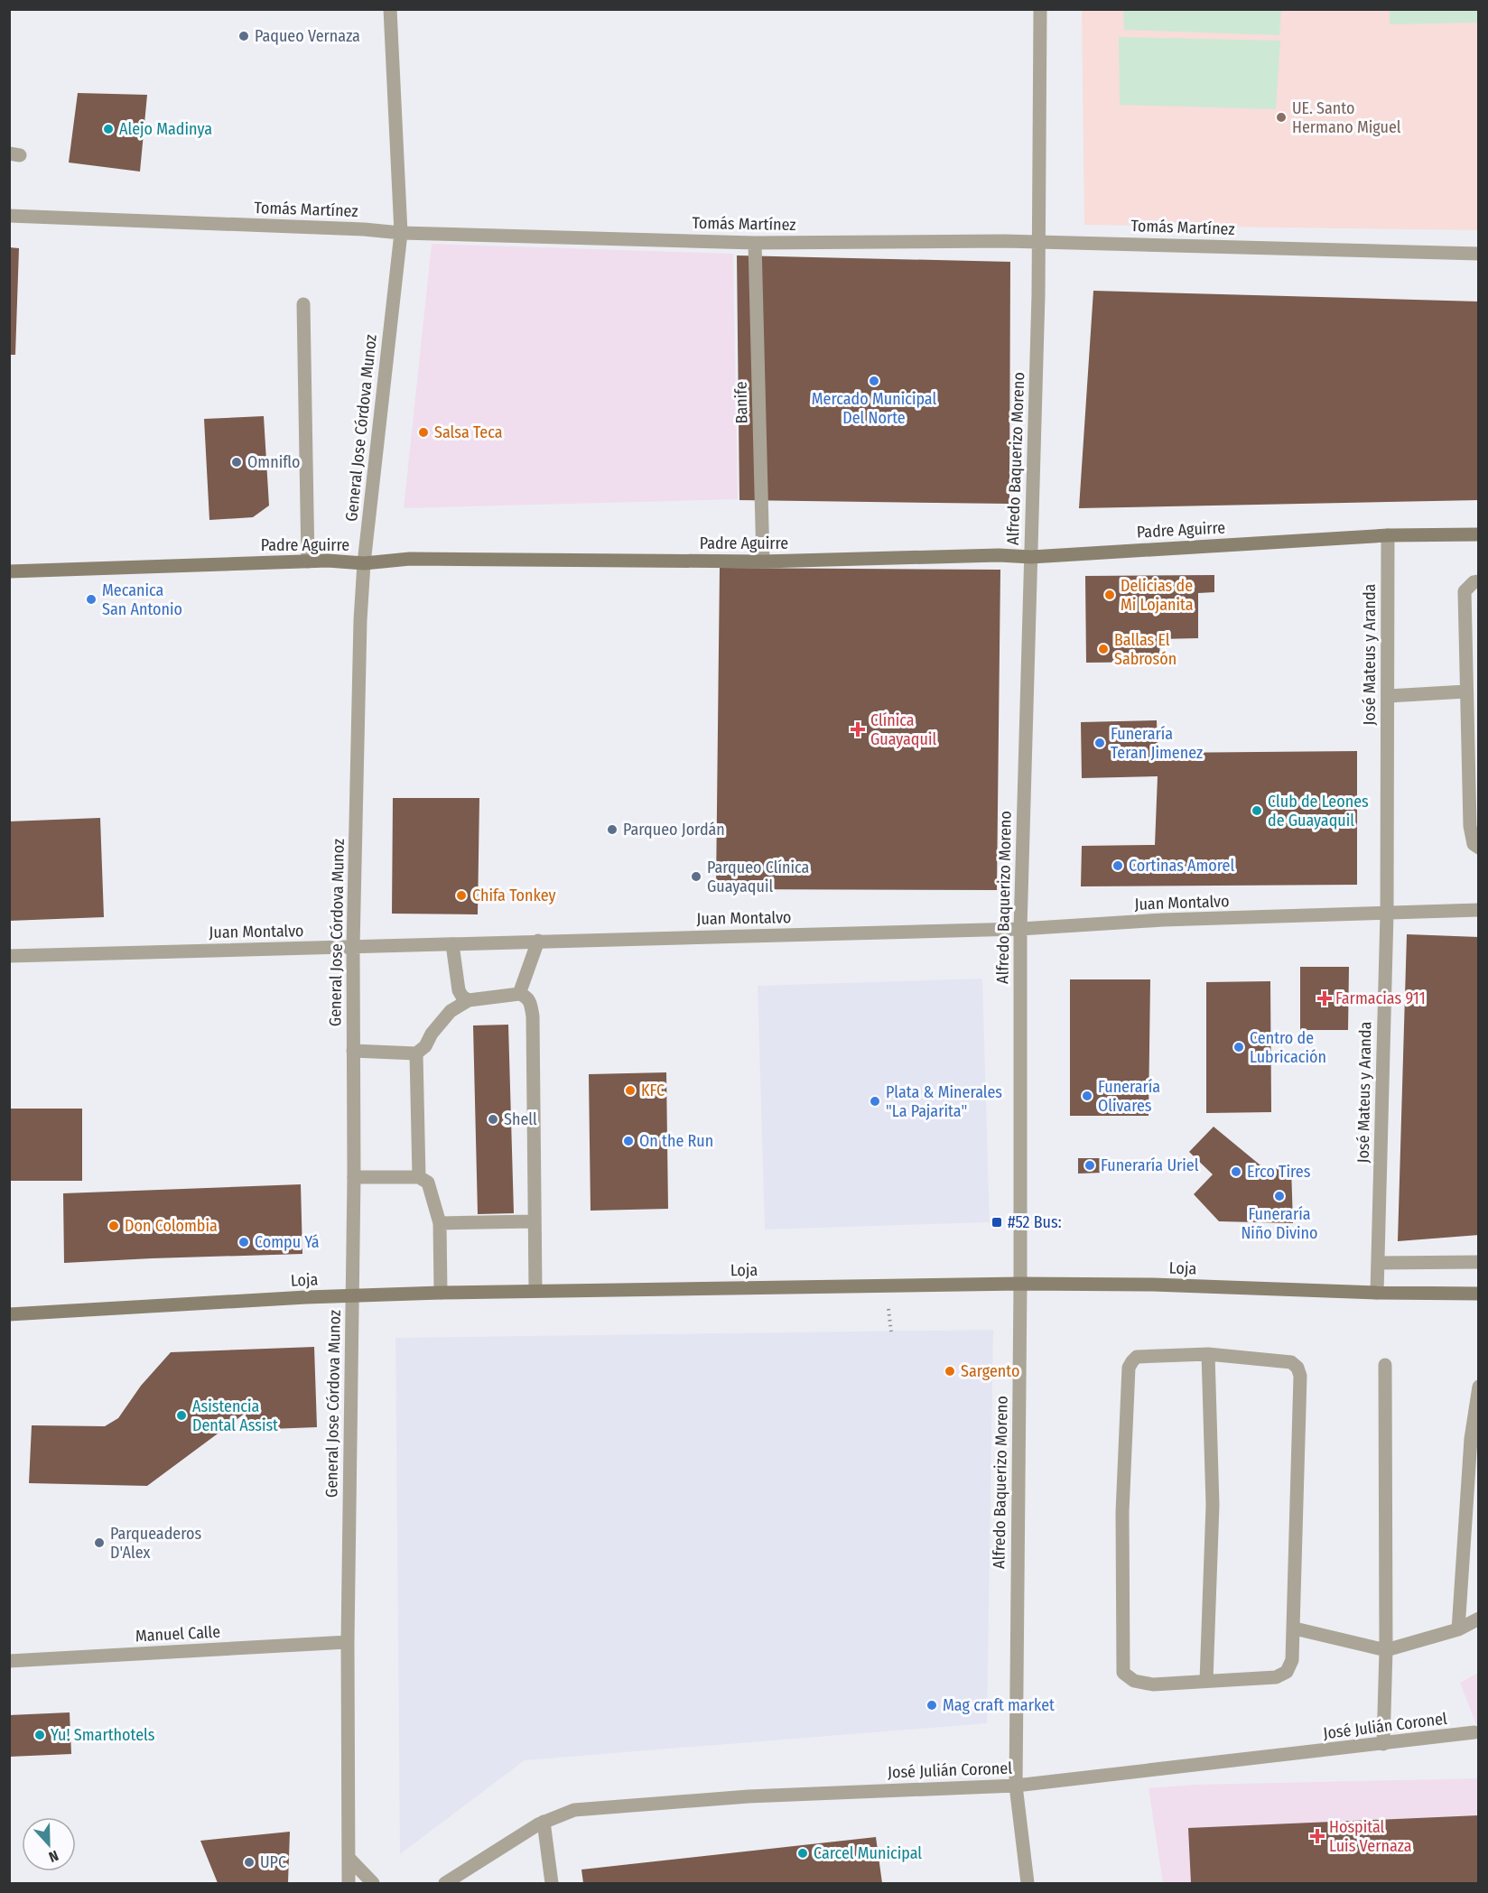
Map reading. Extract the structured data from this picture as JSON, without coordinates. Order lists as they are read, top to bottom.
{
  "streets": {
    "main road": ["Padre Aguirre", "Loja"],
    "street": [
      "Tomás Martínez",
      "Banife",
      "General Jose Córdova Munoz",
      "Alfredo Baquerizo Moreno",
      "José Mateus y Aranda",
      "Juan Montalvo",
      "Manuel Calle",
      "José Julián Coronel"
    ]
  },
  "crossings": [
    ["Tomás Martínez", "Banife"],
    ["Tomás Martínez", "General Jose Córdova Munoz"],
    ["Tomás Martínez", "Alfredo Baquerizo Moreno"],
    ["Banife", "Padre Aguirre"],
    ["General Jose Córdova Munoz", "Padre Aguirre"],
    ["General Jose Córdova Munoz", "Juan Montalvo"],
    ["General Jose Córdova Munoz", "Loja"],
    ["General Jose Córdova Munoz", "Manuel Calle"],
    ["Alfredo Baquerizo Moreno", "Padre Aguirre"],
    ["Alfredo Baquerizo Moreno", "Juan Montalvo"],
    ["Alfredo Baquerizo Moreno", "Loja"],
    ["Alfredo Baquerizo Moreno", "José Julián Coronel"],
    ["Padre Aguirre", "José Mateus y Aranda"],
    ["José Mateus y Aranda", "Juan Montalvo"],
    ["José Mateus y Aranda", "Loja"]
  ],
  "places": {
    "other": [
      "Paqueo Vernaza",
      "UE. Santo Hermano Miguel",
      "Alejo Madinya",
      "Mercado Municipal Del Norte",
      "Salsa Teca",
      "Omniflo",
      "Delicias de Mi Lojanita",
      "Mecanica San Antonio",
      "Ballas El Sabrosón",
      "Funeraría Teran Jimenez",
      "Club de Leones de Guayaquil",
      "Parqueo Jordán",
      "Cortinas Amorel",
      "Parqueo Clínica Guayaquil",
      "Chifa Tonkey",
      "Centro de Lubricación",
      "KFC",
      "Funeraría Olivares",
      "Plata & Minerales \"La Pajarita\"",
      "Shell",
      "On the Run",
      "Funeraría Uriel",
      "Erco Tires",
      "Funeraría Niño Divino",
      "Don Colombia",
      "Compu Yá",
      "Sargento",
      "Asistencia Dental Assist",
      "Parqueaderos D'Alex",
      "Mag craft market",
      "Yu! Smarthotels",
      "Carcel Municipal",
      "UPC"
    ],
    "health": ["Clínica Guayaquil", "Farmacias 911", "Hospital Luis Vernaza"],
    "transit": ["#52 Bus:"]
  },
  "north": "bottom"
}
